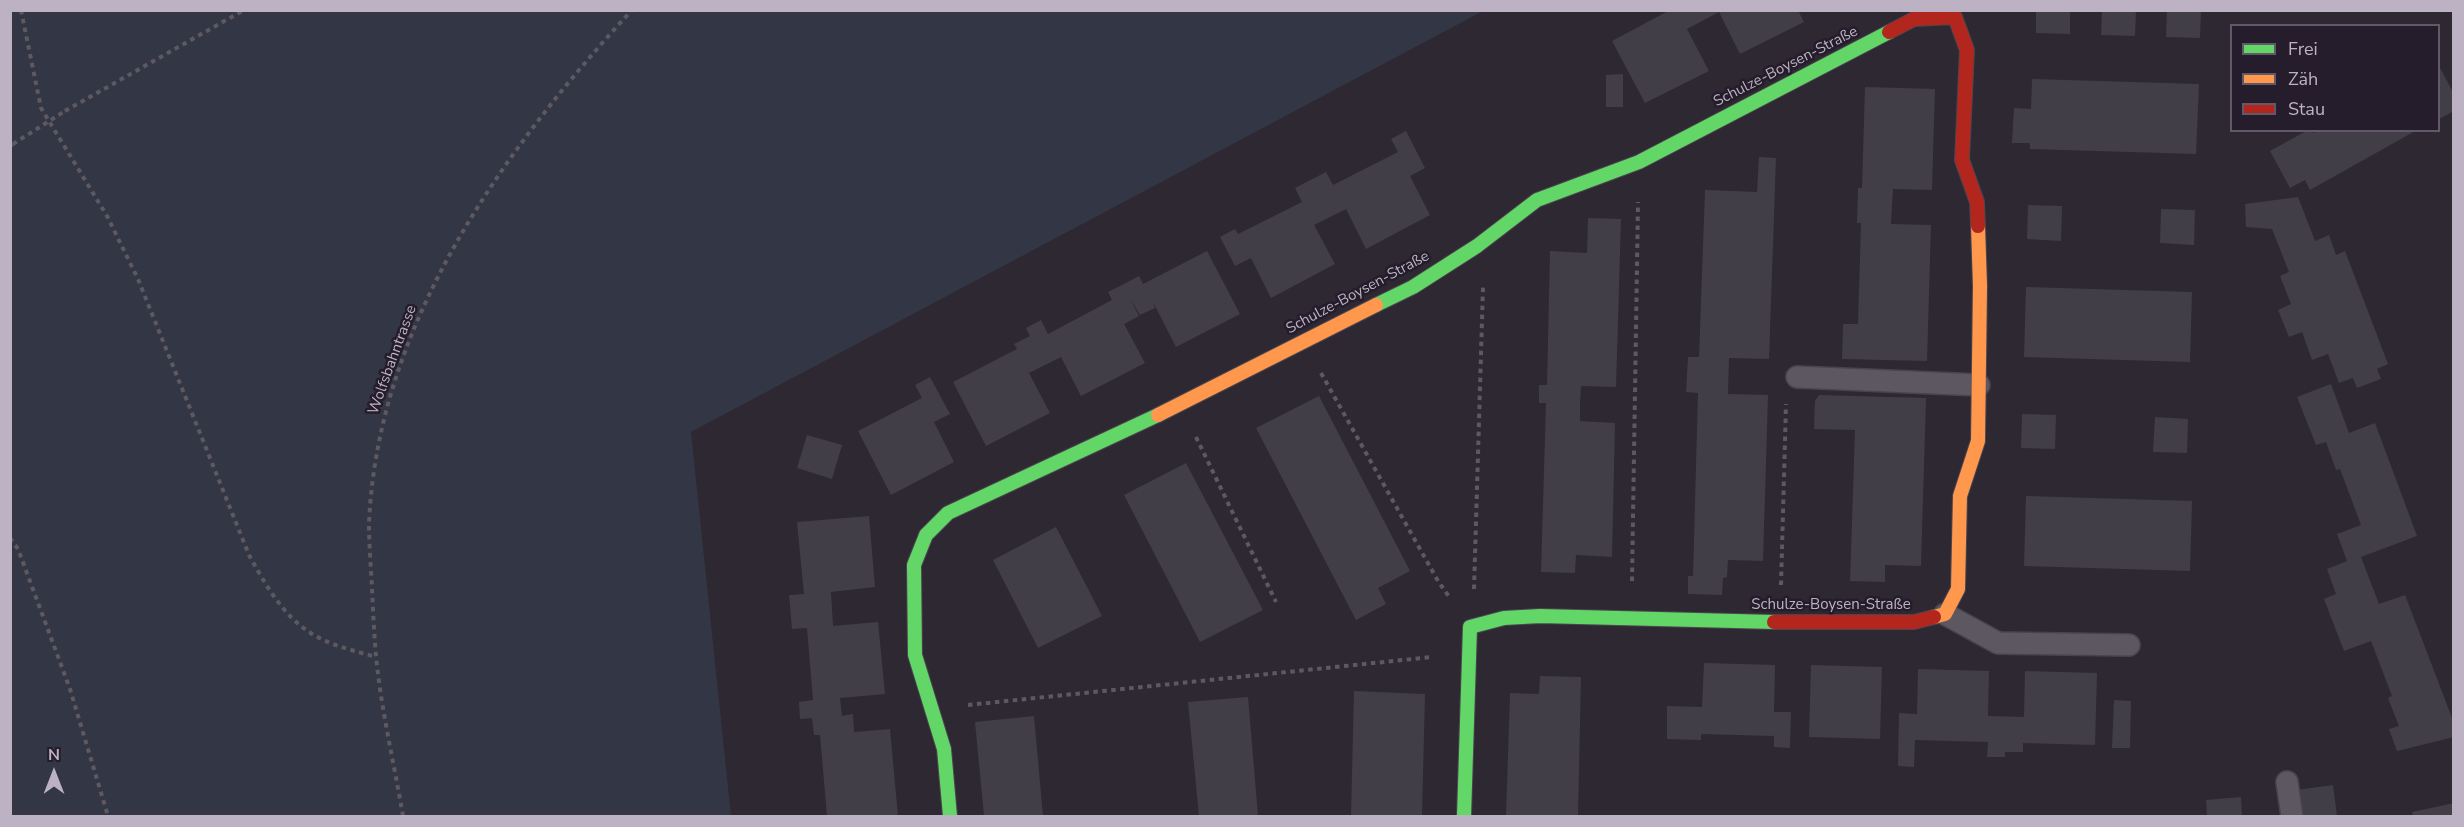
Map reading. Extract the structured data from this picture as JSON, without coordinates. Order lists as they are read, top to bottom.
{
  "streets": {
    "street": ["Schulze-Boysen-Straße"],
    "path": ["Wolfsbahntrasse"]
  },
  "legend": ["Frei", "Zäh", "Stau"],
  "north": "top"
}
